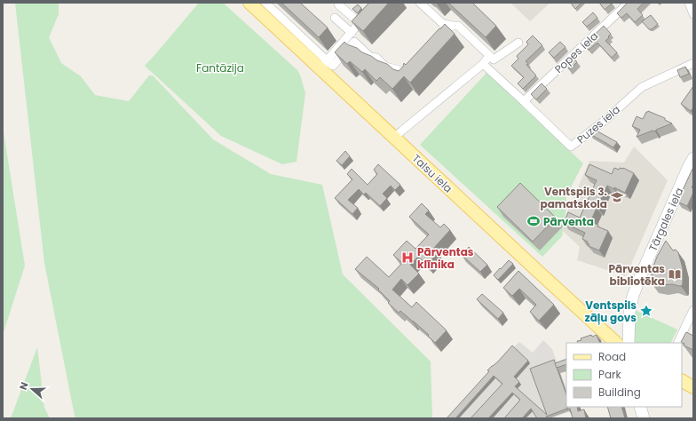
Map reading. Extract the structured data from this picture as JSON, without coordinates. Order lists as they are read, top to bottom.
{
  "streets": {
    "main road": ["Talsu iela"],
    "street": ["Popes iela", "Puzes iela", "Tārgales iela"]
  },
  "crossings": [
    ["Popes iela", "Puzes iela"]
  ],
  "parks": ["Fantāzija"],
  "places": {
    "school or university": ["Ventspils 3. pamatskola"],
    "sports": ["Pārventa"],
    "hospital": ["Pārventas klīnika"],
    "library": ["Pārventas bibliotēka"],
    "place": ["Ventspils zāļu govs"]
  },
  "legend": ["Road", "Park", "Building"],
  "north": "left"
}
